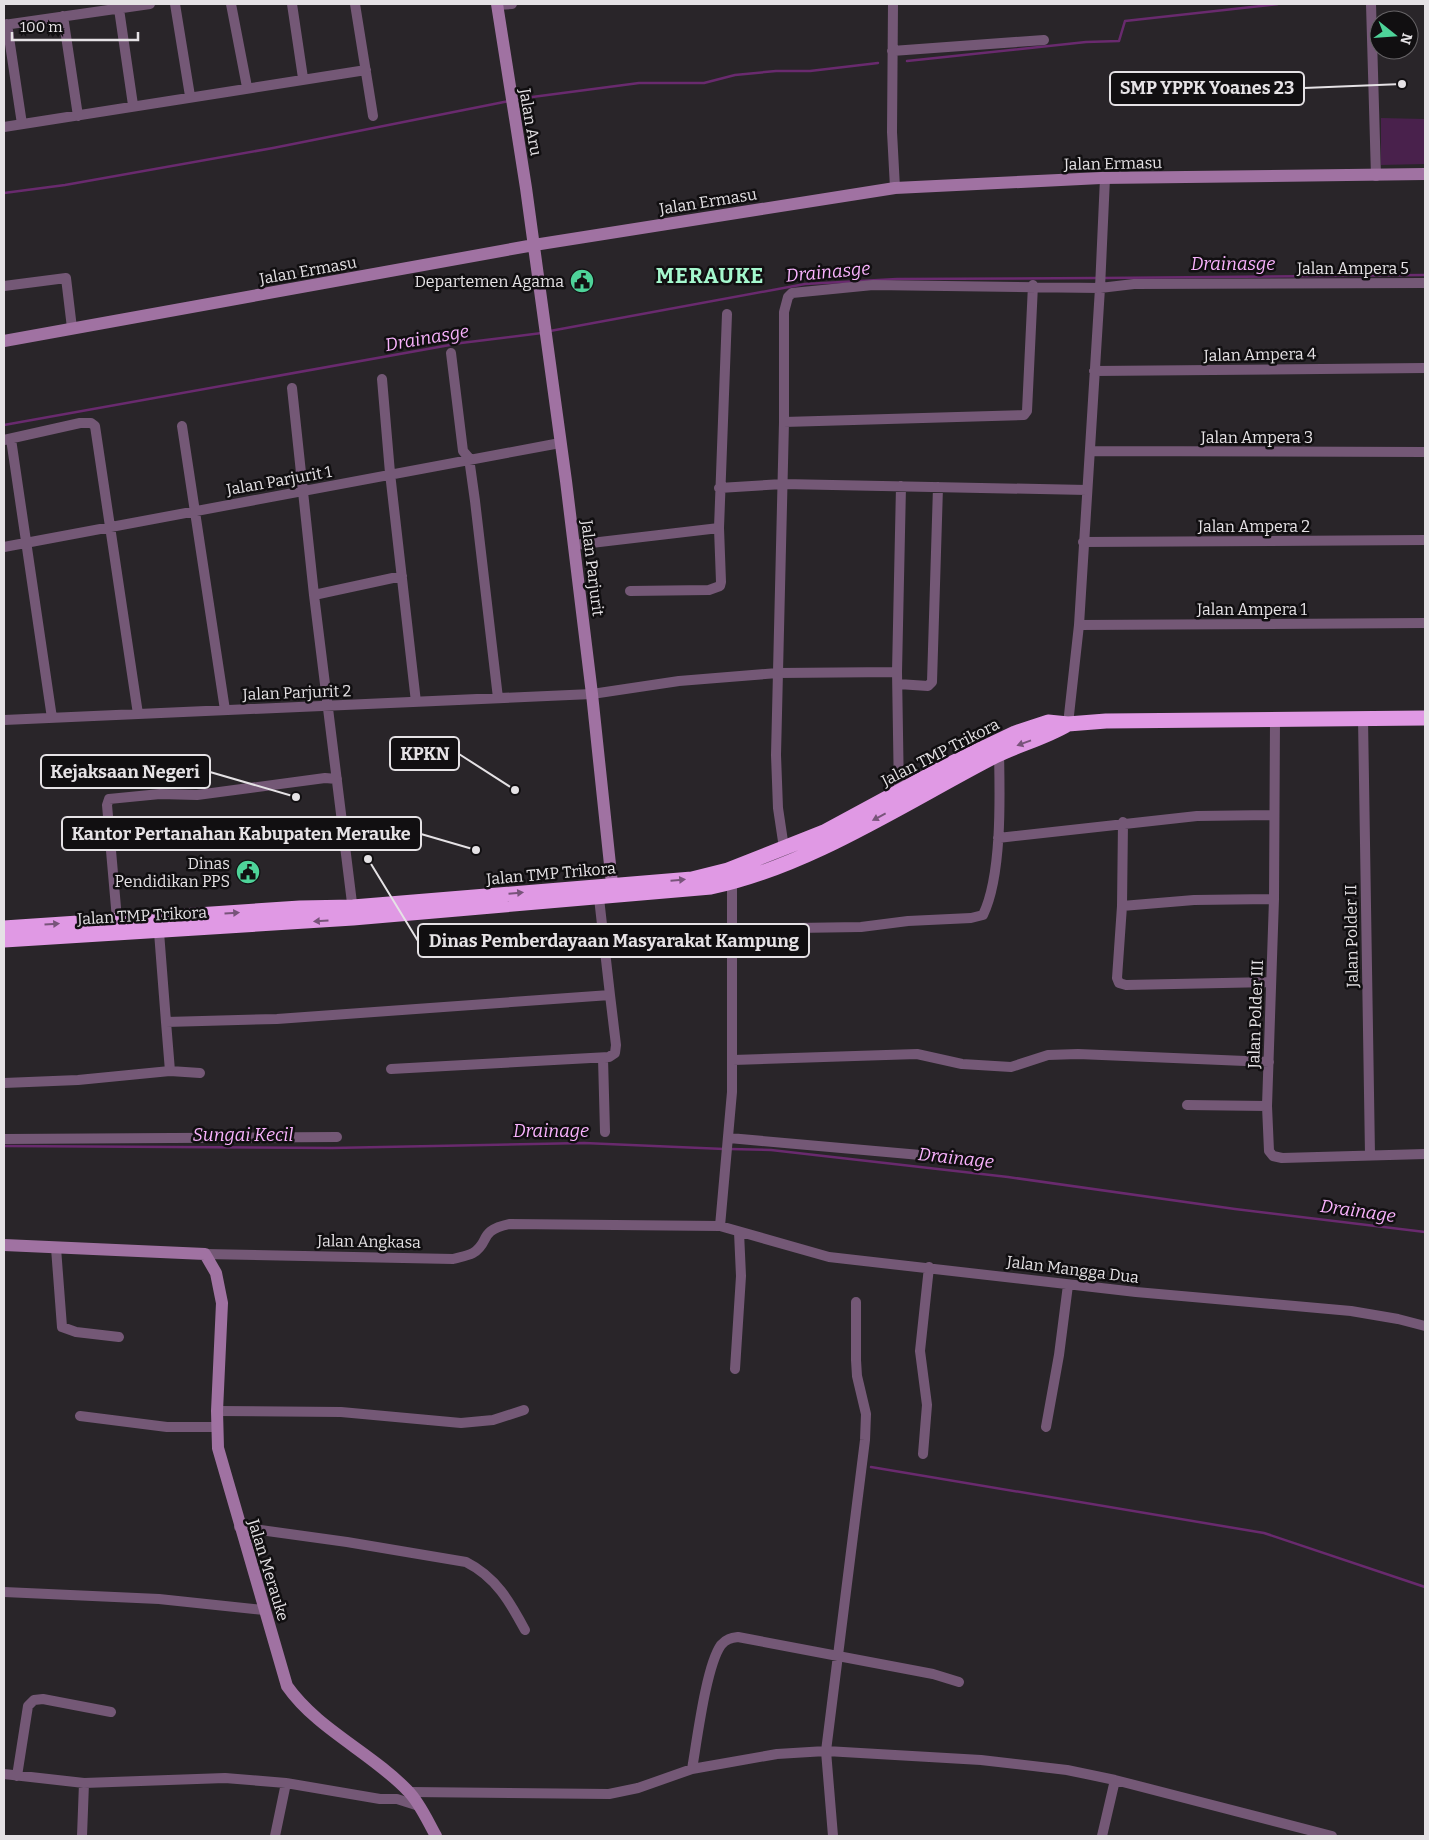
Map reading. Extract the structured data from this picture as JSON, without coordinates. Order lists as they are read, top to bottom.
{
  "streets": {
    "highway": ["Jalan TMP Trikora"],
    "street": [
      "Jalan Aru",
      "Jalan Ermasu",
      "Jalan Ampera 5",
      "Jalan Ampera 4",
      "Jalan Ampera 3",
      "Jalan Parjurit 1",
      "Jalan Ampera 2",
      "Jalan Parjurit",
      "Jalan Ampera 1",
      "Jalan Parjurit 2",
      "Jalan Polder II",
      "Jalan Polder III",
      "Jalan Angkasa",
      "Jalan Mangga Dua",
      "Jalan Merauke"
    ]
  },
  "crossings": [
    ["Jalan Aru", "Jalan Ermasu"],
    ["Jalan Aru", "Jalan Parjurit"],
    ["Jalan Ermasu", "Jalan Parjurit"],
    ["Jalan Parjurit 1", "Jalan Parjurit"],
    ["Jalan Parjurit", "Jalan Parjurit 2"],
    ["Jalan Parjurit", "Jalan TMP Trikora"],
    ["Jalan TMP Trikora", "Jalan Polder II"],
    ["Jalan TMP Trikora", "Jalan Polder III"],
    ["Jalan Polder II", "Jalan Polder III"],
    ["Jalan Angkasa", "Jalan Mangga Dua"],
    ["Jalan Angkasa", "Jalan Merauke"]
  ],
  "districts": ["MERAUKE"],
  "water": ["Drainasge", "Drainage", "Sungai Kecil"],
  "places": {
    "other": [
      "SMP YPPK Yoanes 23",
      "KPKN",
      "Kejaksaan Negeri",
      "Kantor Pertanahan Kabupaten Merauke",
      "Dinas Pemberdayaan Masyarakat Kampung"
    ],
    "public building": ["Departemen Agama", "Dinas Pendidikan PPS"]
  },
  "scale_bar": "100 m",
  "north": "right"
}
